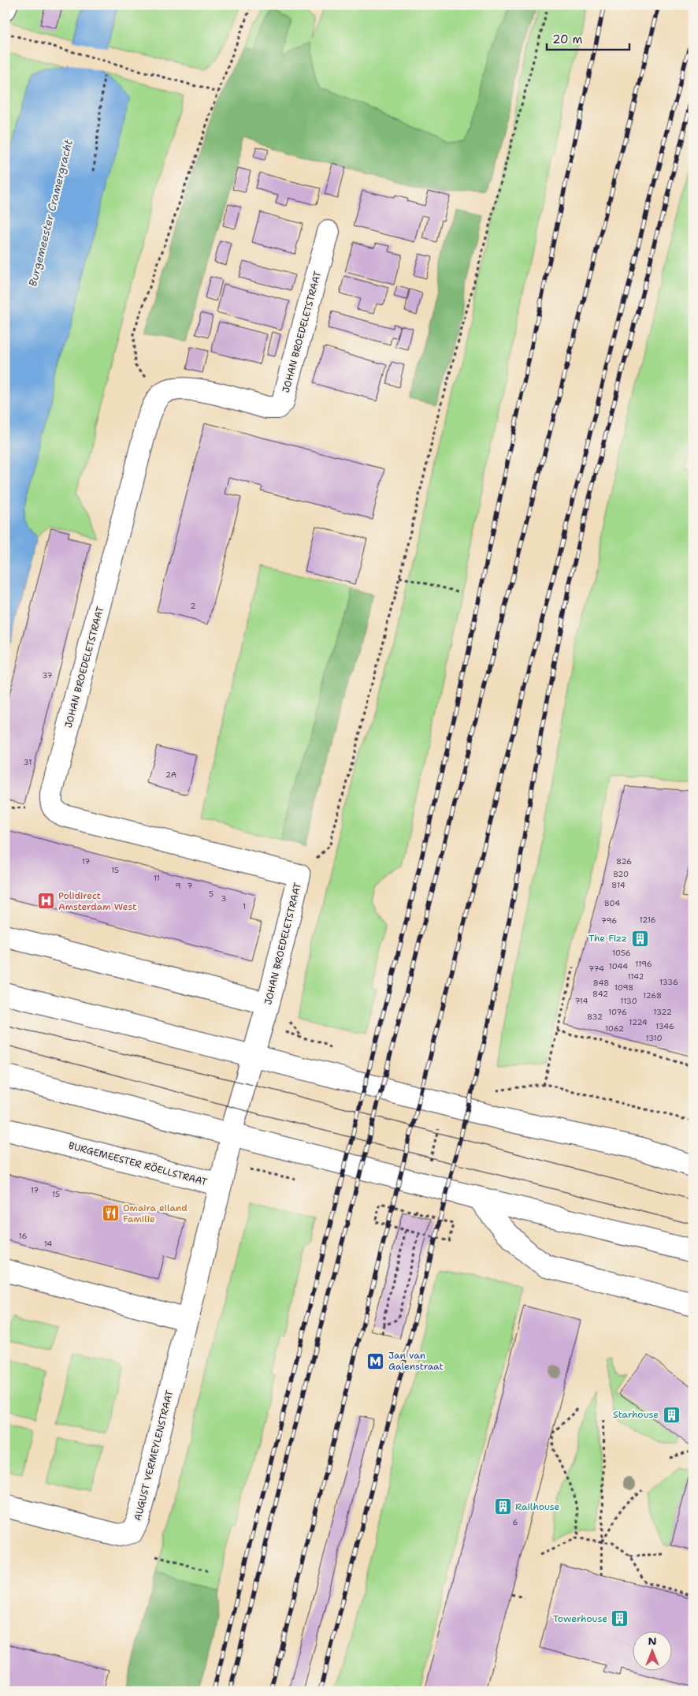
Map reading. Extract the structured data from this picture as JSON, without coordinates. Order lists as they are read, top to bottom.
{
  "streets": {
    "street": ["JOHAN BROEDELETSTRAAT", "BURGEMEESTER RÖELLSTRAAT", "AUGUST VERMEYLENSTRAAT"]
  },
  "crossings": [
    ["JOHAN BROEDELETSTRAAT", "BURGEMEESTER RÖELLSTRAAT"],
    ["BURGEMEESTER RÖELLSTRAAT", "AUGUST VERMEYLENSTRAAT"]
  ],
  "water": ["Burgemeester Cramergracht"],
  "places": {
    "hospital": ["Polidirect Amsterdam West"],
    "building": [
      "The Fizz",
      "Starhouse",
      "Railhouse",
      "Towerhouse"
    ],
    "restaurant": ["Omaira eiland Familie"],
    "metro station": ["Jan van Galenstraat"]
  },
  "house_numbers": [
    "2",
    "37",
    "31",
    "2A",
    "17",
    "826",
    "15",
    "820",
    "11",
    "814",
    "9",
    "7",
    "5",
    "3",
    "804",
    "1",
    "1216",
    "796",
    "1056",
    "1196",
    "1044",
    "774",
    "1142",
    "1336",
    "848",
    "1098",
    "842",
    "1268",
    "714",
    "1130",
    "1076",
    "1322",
    "832",
    "1224",
    "1346",
    "1062",
    "1310",
    "17",
    "15",
    "16",
    "14",
    "6"
  ],
  "scale_bar": "20 m",
  "north": "top"
}
